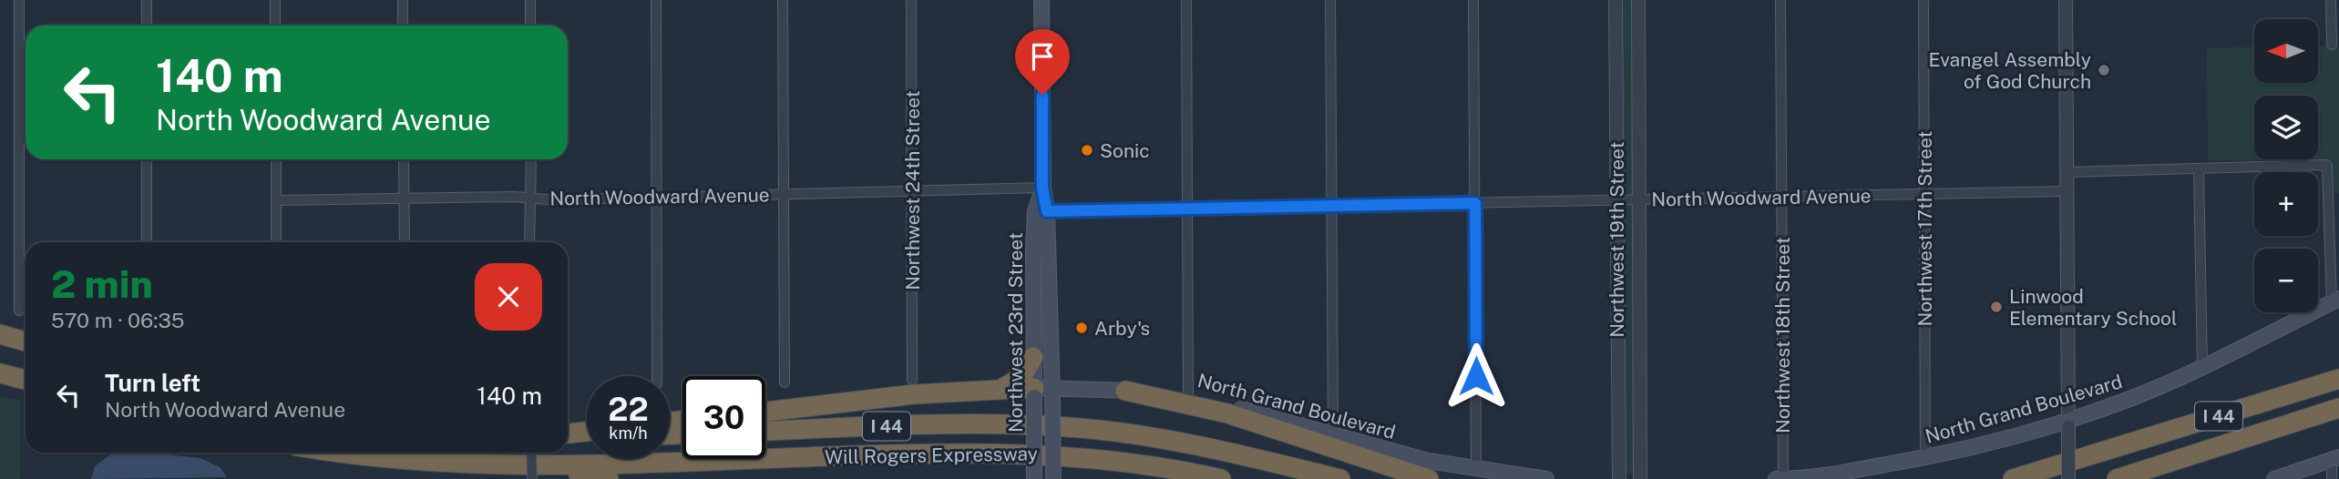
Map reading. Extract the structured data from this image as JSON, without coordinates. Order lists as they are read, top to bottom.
{
  "streets": {
    "highway": ["I 44", "Will Rogers Expressway"],
    "main road": ["Northwest 23rd Street", "North Grand Boulevard"],
    "street": [
      "Northwest 24th Street",
      "North Woodward Avenue",
      "Northwest 17th Street",
      "Northwest 19th Street",
      "Northwest 18th Street"
    ]
  },
  "crossings": [
    ["Northwest 24th Street", "North Woodward Avenue"],
    ["North Woodward Avenue", "Northwest 17th Street"],
    ["North Woodward Avenue", "Northwest 19th Street"],
    ["North Woodward Avenue", "Northwest 23rd Street"],
    ["North Woodward Avenue", "Northwest 18th Street"],
    ["Northwest 17th Street", "North Grand Boulevard"],
    ["Northwest 23rd Street", "North Grand Boulevard"],
    ["Northwest 18th Street", "North Grand Boulevard"]
  ],
  "places": [
    "Evangel Assembly of God Church",
    "Sonic",
    "Linwood Elementary School",
    "Arby's"
  ],
  "north": "left",
  "page": {
    "map_buttons": ["+", "−"],
    "turn": ["140 m", "North Woodward Avenue"],
    "heading": ["2 min", "570 m · 06:35"],
    "list": [
      {
        "name": "Turn left",
        "note": "North Woodward Avenue",
        "value": "140 m"
      }
    ],
    "speed": "22 km/h",
    "limit": "30"
  }
}
